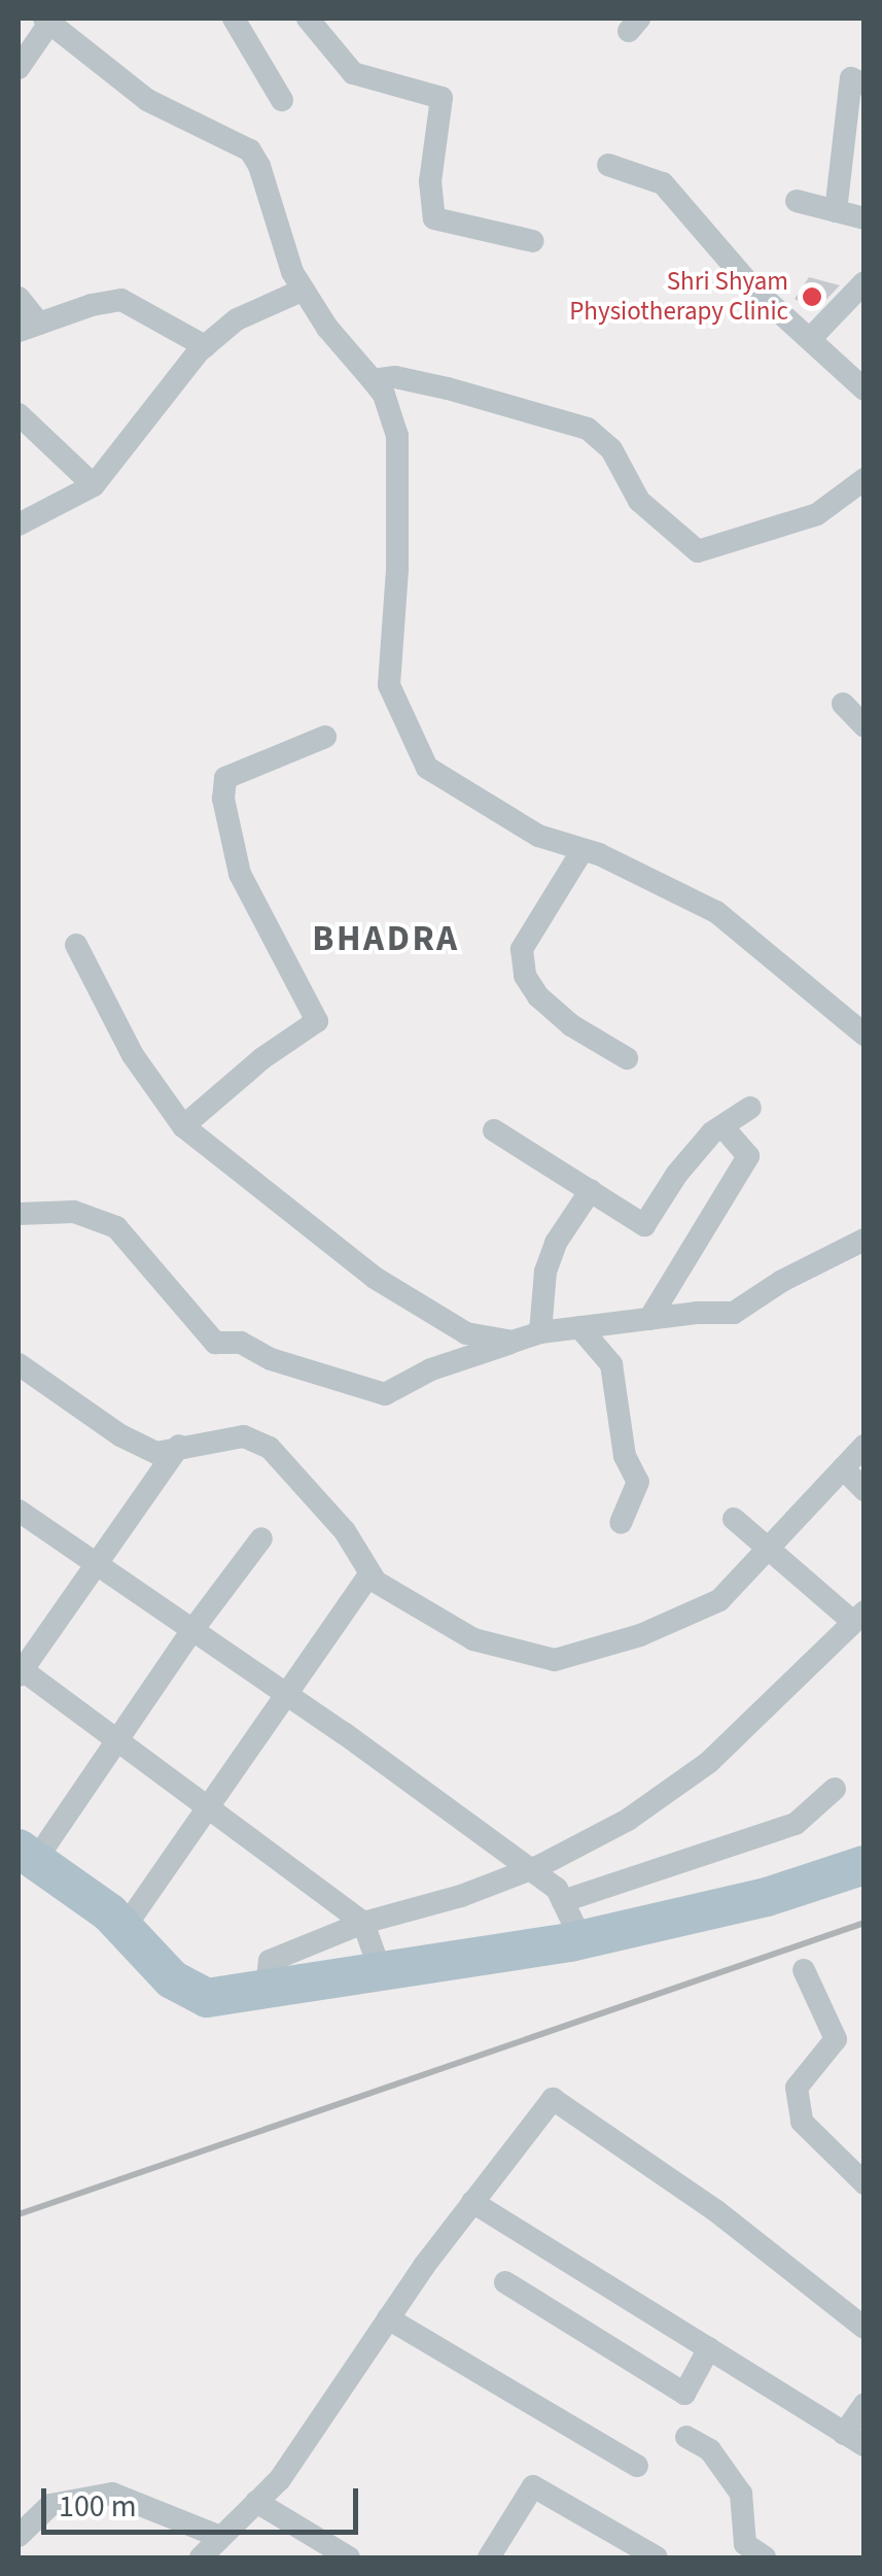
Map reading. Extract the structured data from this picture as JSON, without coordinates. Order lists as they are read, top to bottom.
{
  "districts": ["BHADRA"],
  "places": ["Shri Shyam Physiotherapy Clinic"],
  "scale_bar": "100 m"
}
